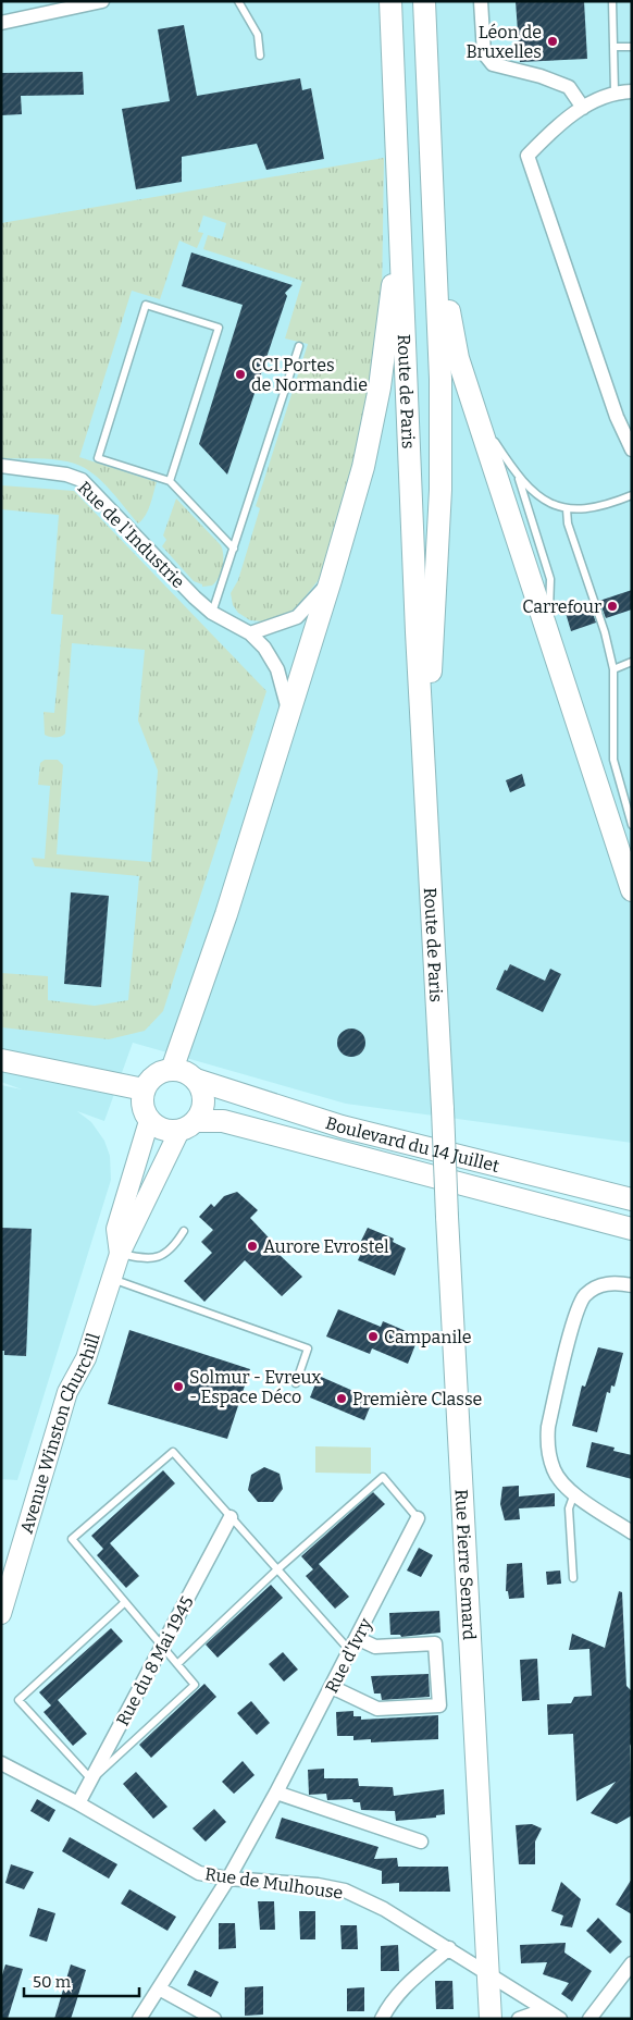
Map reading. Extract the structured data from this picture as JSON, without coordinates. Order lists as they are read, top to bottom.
{
  "streets": {
    "main road": [
      "Route de Paris",
      "Boulevard du 14 Juillet",
      "Avenue Winston Churchill",
      "Rue Pierre Semard"
    ],
    "street": [
      "Rue de l'Industrie",
      "Rue d'Ivry",
      "Rue du 8 Mai 1945",
      "Rue de Mulhouse"
    ]
  },
  "crossings": [
    ["Route de Paris", "Rue Pierre Semard"],
    ["Boulevard du 14 Juillet", "Avenue Winston Churchill"],
    ["Rue Pierre Semard", "Rue de Mulhouse"],
    ["Rue d'Ivry", "Rue de Mulhouse"],
    ["Rue du 8 Mai 1945", "Rue de Mulhouse"]
  ],
  "places": [
    "Léon de Bruxelles",
    "CCI Portes de Normandie",
    "Carrefour",
    "Aurore Evrostel",
    "Campanile",
    "Solmur - Evreux - Espace Déco",
    "Première Classe"
  ],
  "scale_bar": "50 m"
}
